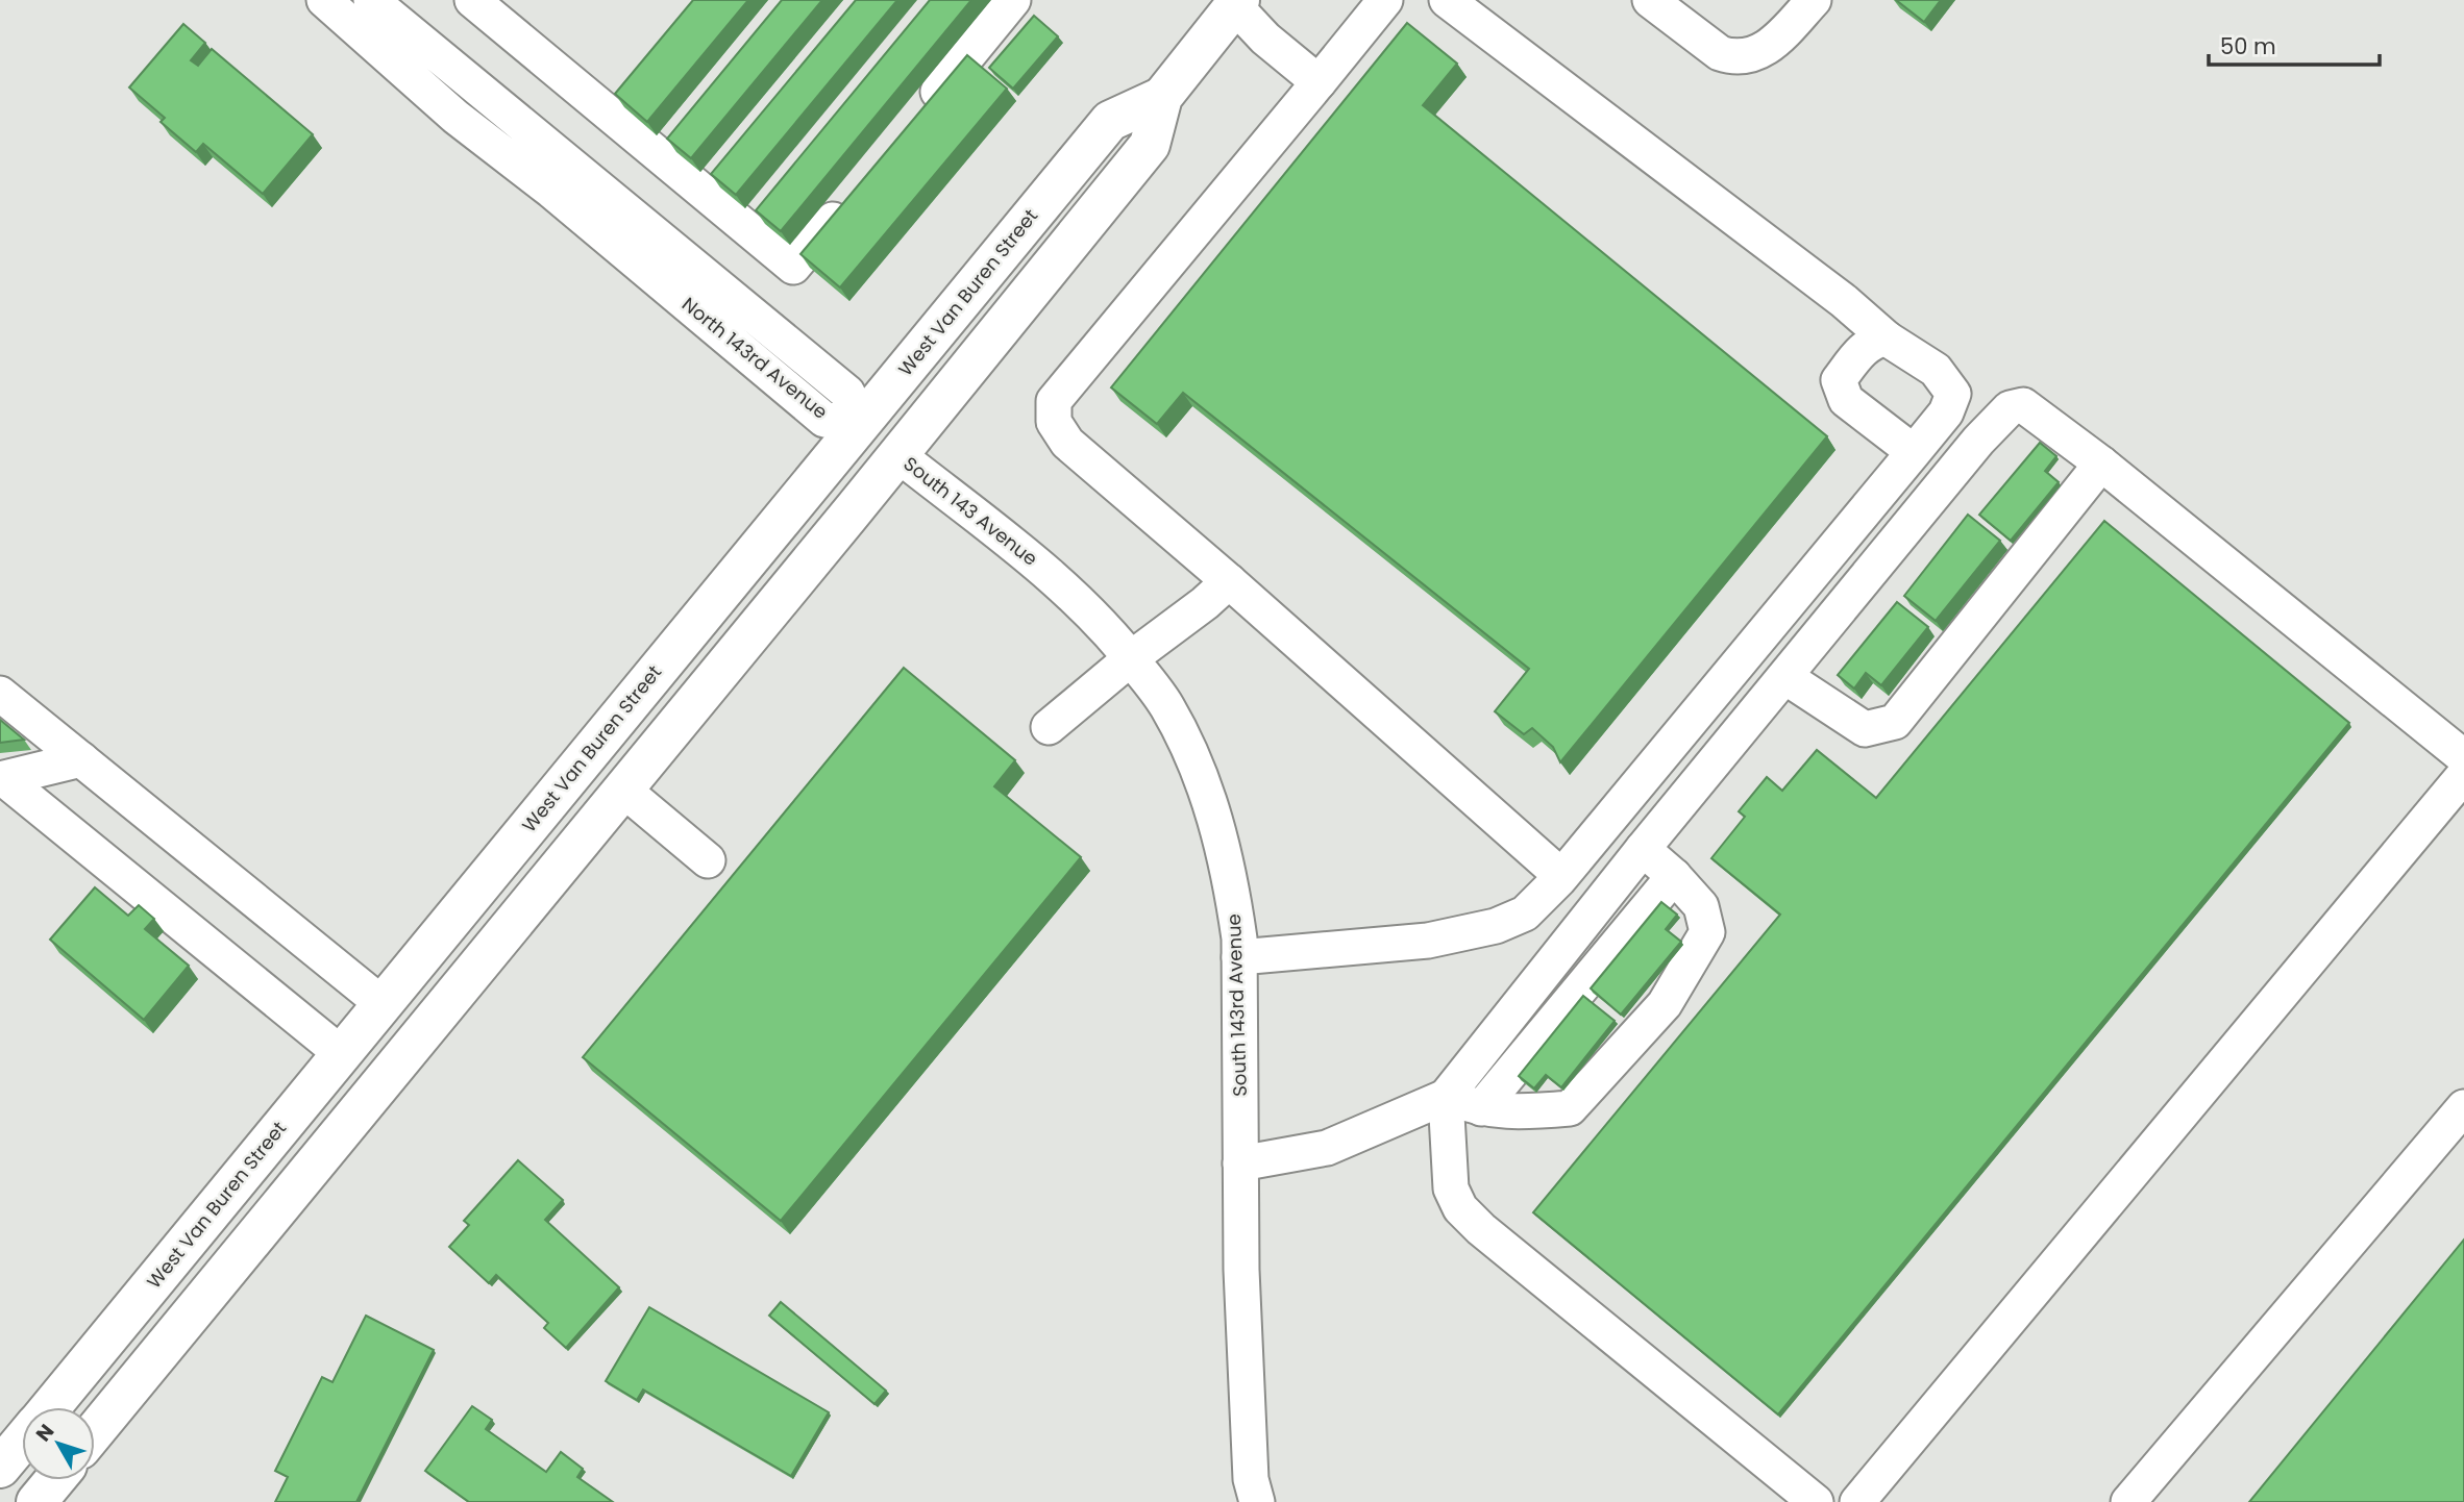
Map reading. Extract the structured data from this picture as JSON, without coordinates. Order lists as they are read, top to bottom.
{
  "streets": {
    "main road": ["West Van Buren Street"],
    "street": ["North 143rd Avenue", "South 143 Avenue", "South 143rd Avenue"]
  },
  "crossings": [
    ["West Van Buren Street", "North 143rd Avenue"],
    ["West Van Buren Street", "South 143 Avenue"],
    ["South 143 Avenue", "South 143rd Avenue"]
  ],
  "scale_bar": "50 m",
  "north": "top left"
}
